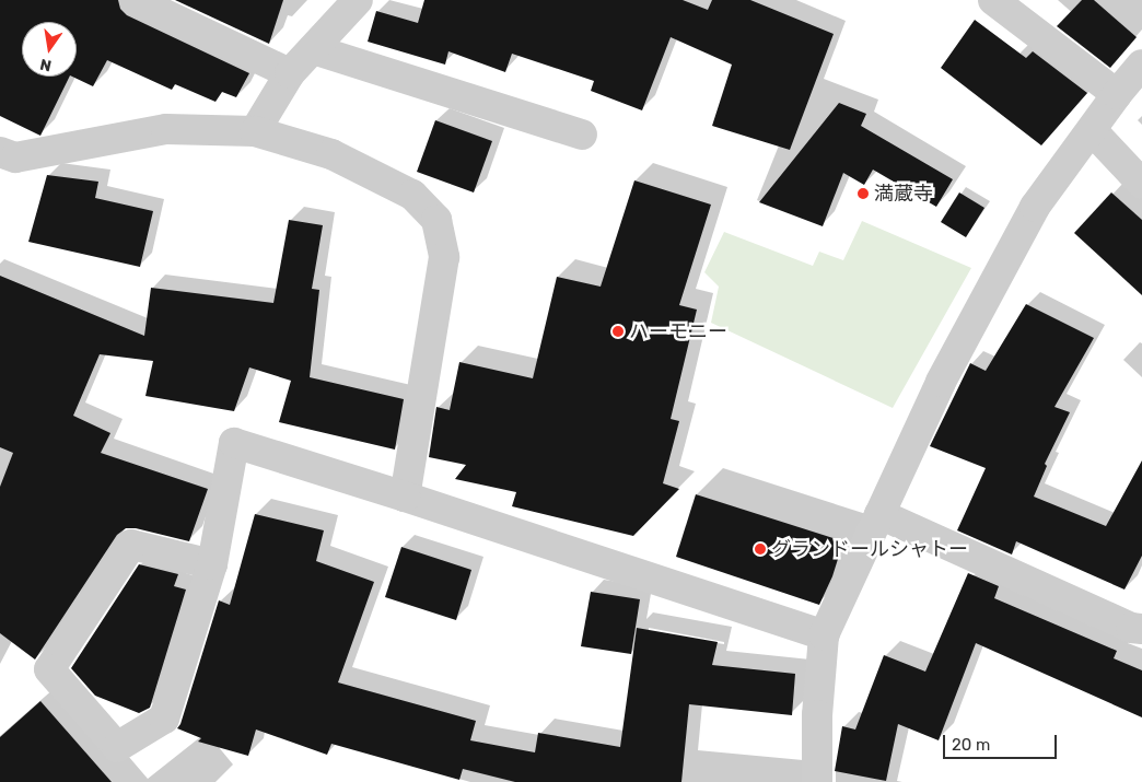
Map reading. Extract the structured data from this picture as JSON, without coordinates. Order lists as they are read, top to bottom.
{
  "places": ["満蔵寺", "ハーモニー", "グランドールシャトー"],
  "scale_bar": "20 m",
  "north": "bottom"
}
